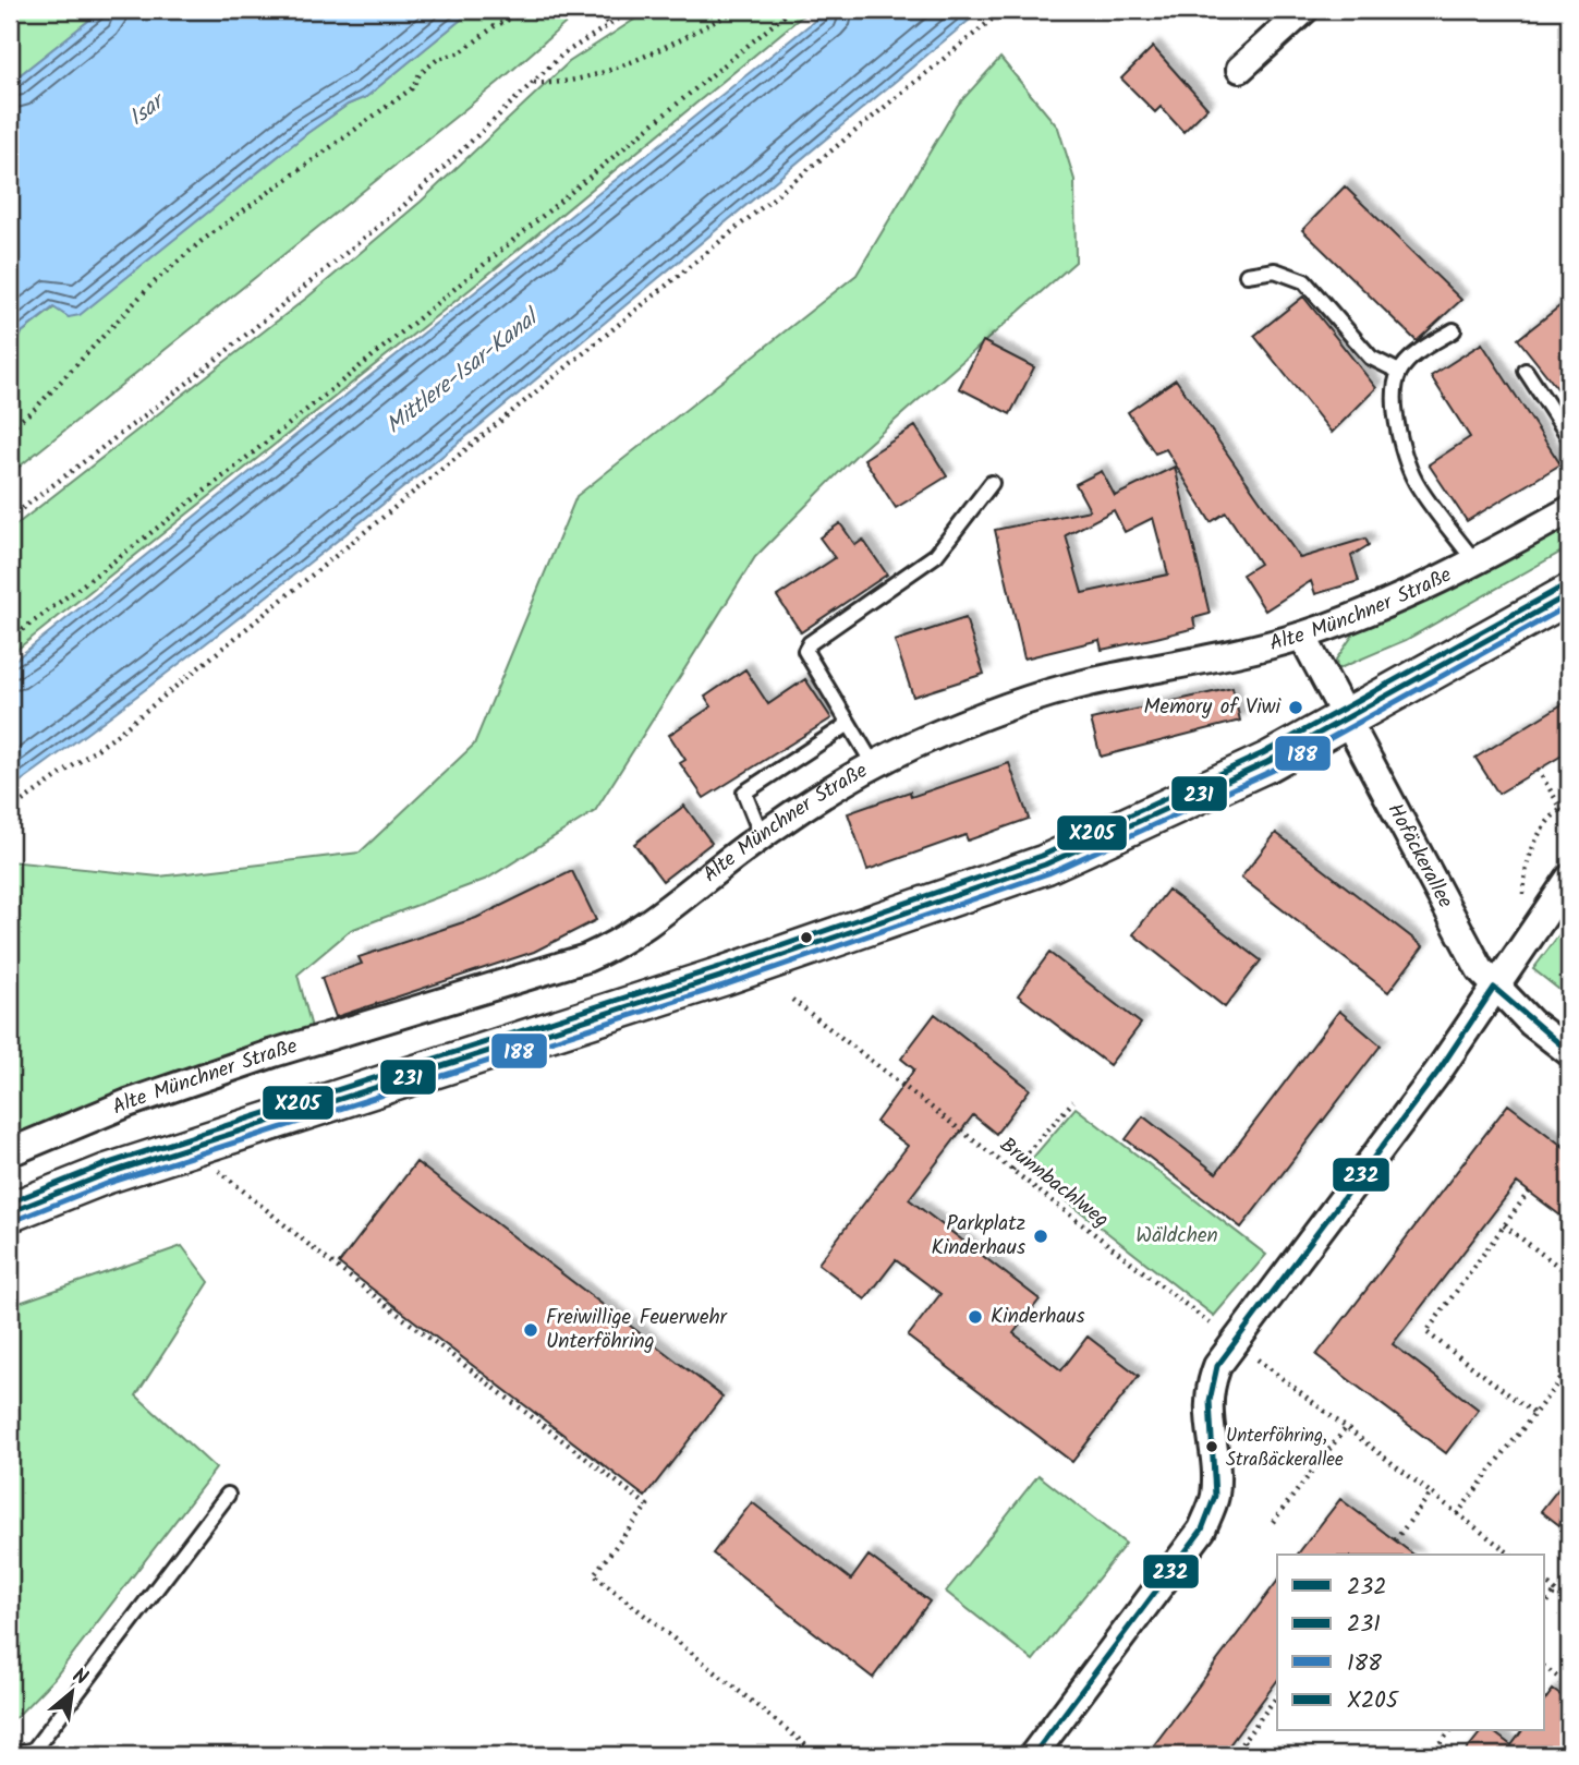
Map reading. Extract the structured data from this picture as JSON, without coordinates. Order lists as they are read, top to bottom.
{
  "streets": {
    "street": ["Alte Münchner Straße", "Hofäckerallee"],
    "path": ["Brunnbachlweg"]
  },
  "crossings": [
    ["Alte Münchner Straße", "Hofäckerallee"]
  ],
  "water": ["Isar", "Mittlere-Isar-Kanal"],
  "parks": ["Wäldchen"],
  "places": [
    "Memory of Viwi",
    "Parkplatz Kinderhaus",
    "Kinderhaus",
    "Freiwillige Feuerwehr Unterföhring",
    "Unterföhring, Straßäckerallee"
  ],
  "lines": [
    "transit line X205",
    "transit line 231",
    "transit line 188",
    "transit line 232"
  ],
  "legend": [
    "232",
    "231",
    "188",
    "X205"
  ],
  "north": "top right"
}
